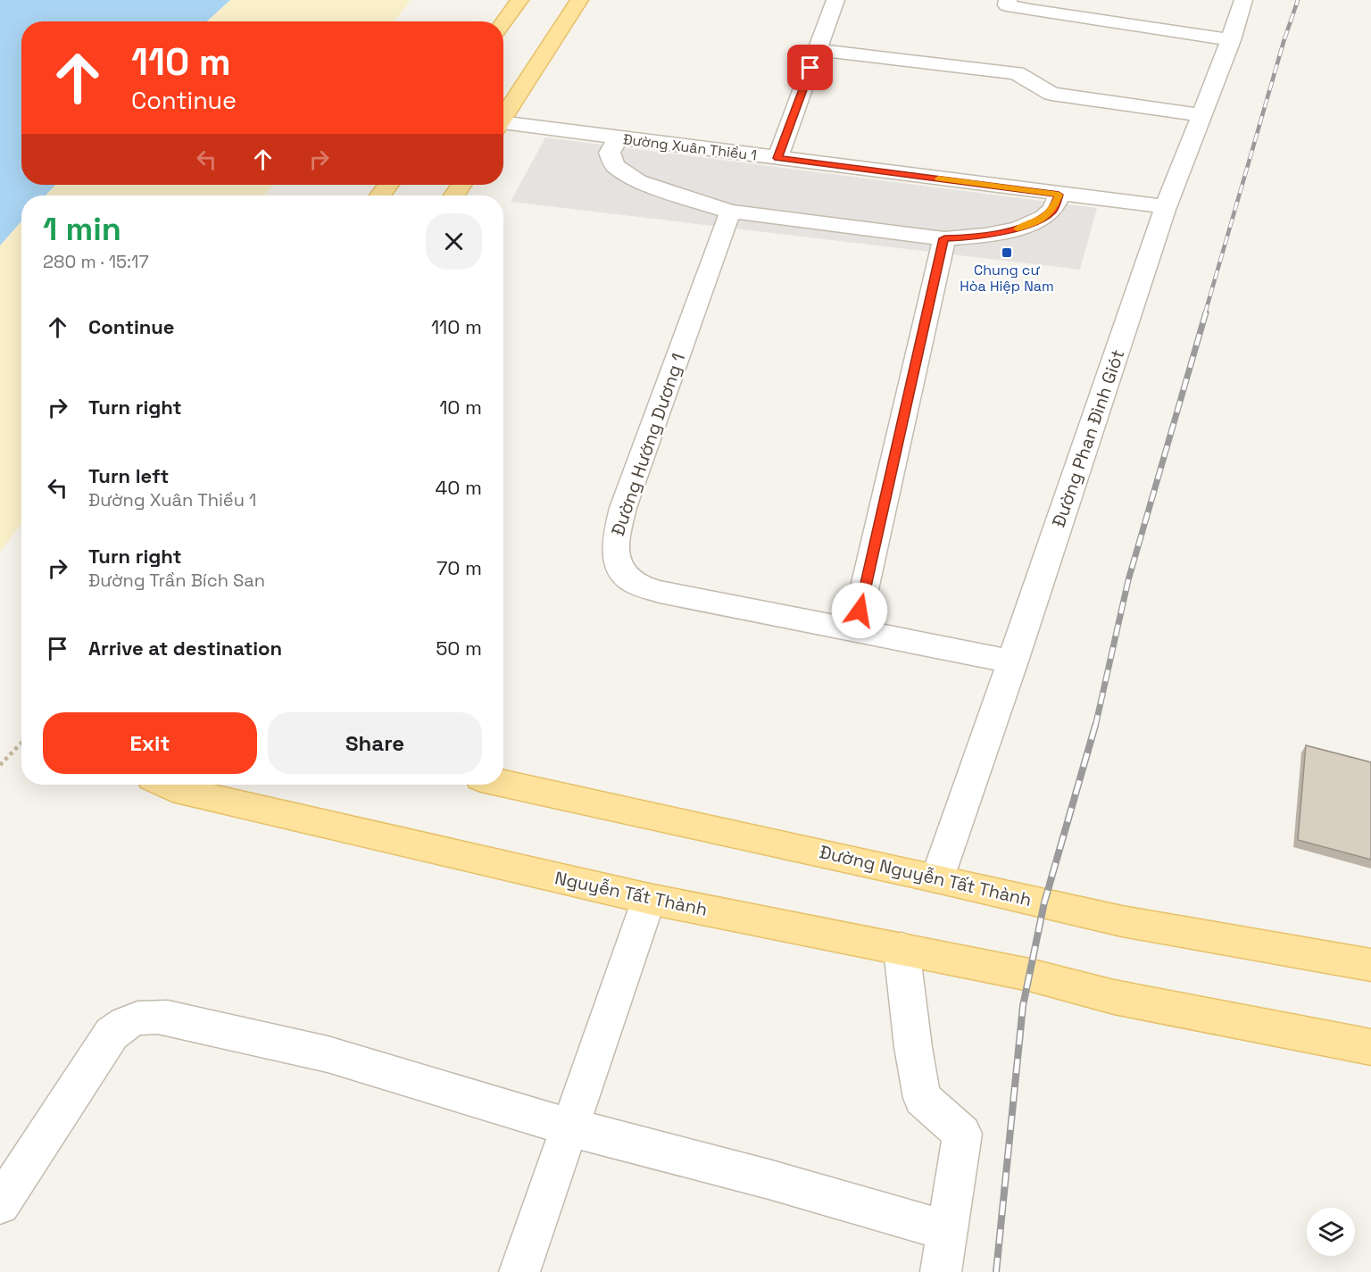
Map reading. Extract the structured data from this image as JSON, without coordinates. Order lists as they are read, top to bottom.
{
  "streets": {
    "main road": ["Đường Nguyễn Tất Thành", "Nguyễn Tất Thành"],
    "street": ["Đường Xuân Thiều 1", "Đường Phan Đình Giót", "Đường Hướng Dương 1"]
  },
  "crossings": [
    ["Đường Xuân Thiều 1", "Đường Phan Đình Giót"],
    ["Đường Phan Đình Giót", "Đường Hướng Dương 1"],
    ["Đường Phan Đình Giót", "Đường Nguyễn Tất Thành"]
  ],
  "places": {
    "transit": ["Chung cư Hòa Hiệp Nam"]
  },
  "page": {
    "turn": ["110 m", "Continue"],
    "heading": ["1 min", "280 m · 15:17"],
    "list": [
      {
        "name": "Continue",
        "value": "110 m"
      },
      {
        "name": "Turn right",
        "value": "10 m"
      },
      {
        "name": "Turn left",
        "note": "Đường Xuân Thiều 1",
        "value": "40 m"
      },
      {
        "name": "Turn right",
        "note": "Đường Trần Bích San",
        "value": "70 m"
      },
      {
        "name": "Arrive at destination",
        "value": "50 m"
      }
    ],
    "buttons": ["Exit", "Share"]
  }
}
